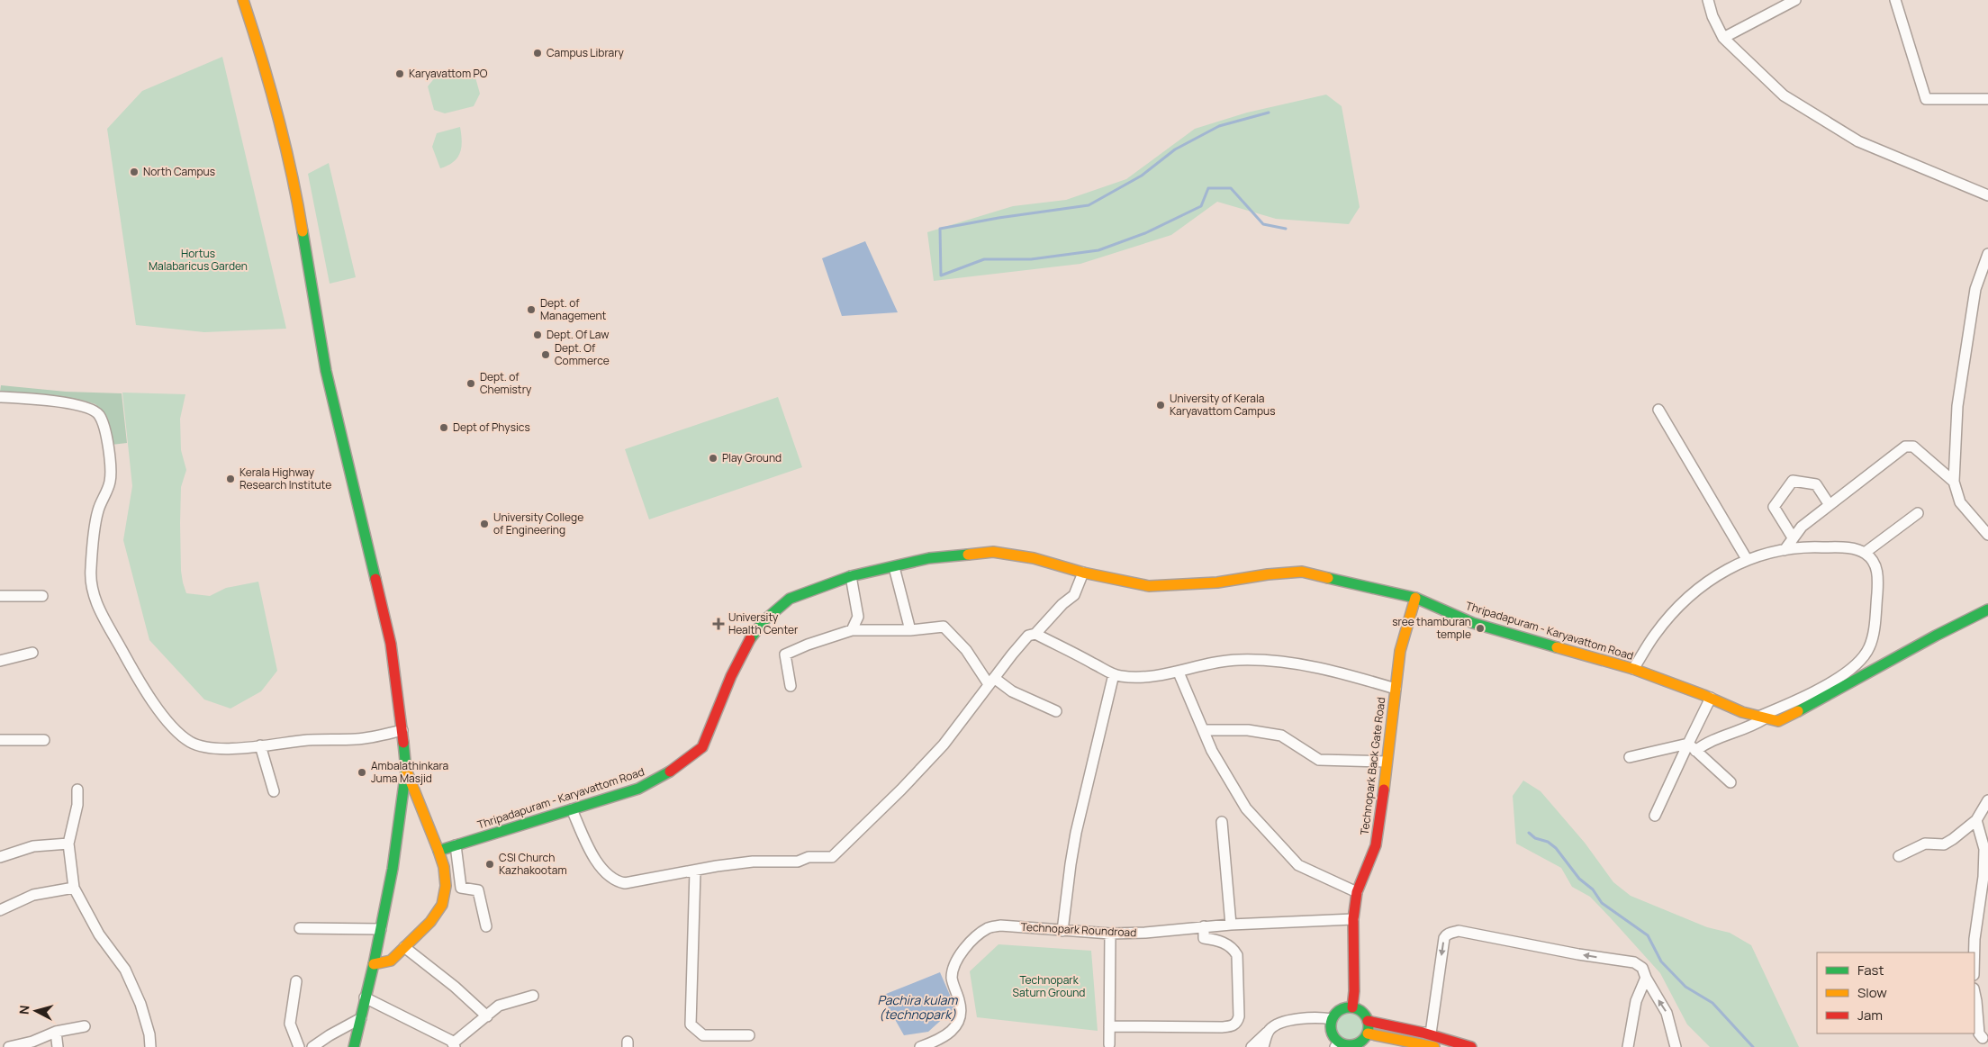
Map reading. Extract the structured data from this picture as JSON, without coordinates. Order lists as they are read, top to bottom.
{
  "streets": {
    "main road": ["Thripadapuram - Karyavattom Road", "Technopark Back Gate Road"],
    "street": ["Technopark Roundroad"]
  },
  "crossings": [
    ["Thripadapuram - Karyavattom Road", "Technopark Back Gate Road"],
    ["Technopark Back Gate Road", "Technopark Roundroad"]
  ],
  "water": ["Pachira kulam (technopark)"],
  "parks": ["Hortus Malabaricus Garden", "Technopark Saturn Ground"],
  "places": {
    "other": [
      "Campus Library",
      "Karyavattom PO",
      "North Campus",
      "Dept. of Management",
      "Dept. Of Law",
      "Dept. Of Commerce",
      "Dept. of Chemistry",
      "University of Kerala Karyavattom Campus",
      "Dept of Physics",
      "Play Ground",
      "Kerala Highway Research Institute",
      "University College of Engineering",
      "sree thamburan temple",
      "Ambalathinkara Juma Masjid",
      "CSI Church Kazhakootam"
    ],
    "health": ["University Health Center"]
  },
  "legend": ["Fast", "Slow", "Jam"],
  "north": "left"
}
